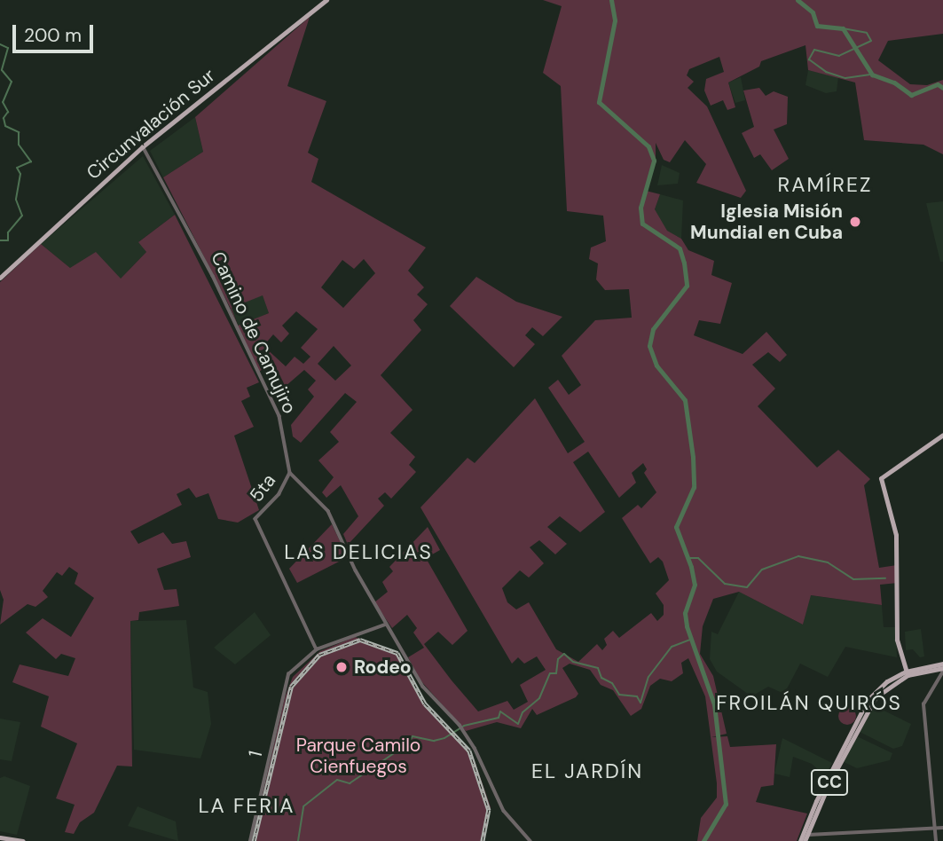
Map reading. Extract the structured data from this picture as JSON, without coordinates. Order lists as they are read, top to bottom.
{
  "streets": {
    "main road": ["Circunvalación Sur", "CC"],
    "street": ["Camino de Camujiro", "5ta", "1"]
  },
  "crossings": [
    ["Circunvalación Sur", "Camino de Camujiro"],
    ["Camino de Camujiro", "5ta"],
    ["5ta", "1"]
  ],
  "districts": [
    "RAMÍREZ",
    "LAS DELICIAS",
    "FROILÁN QUIRÓS",
    "EL JARDÍN",
    "LA FERIA"
  ],
  "parks": ["Parque Camilo Cienfuegos"],
  "places": ["Iglesia Misión Mundial en Cuba", "Rodeo"],
  "scale_bar": "200 m"
}
